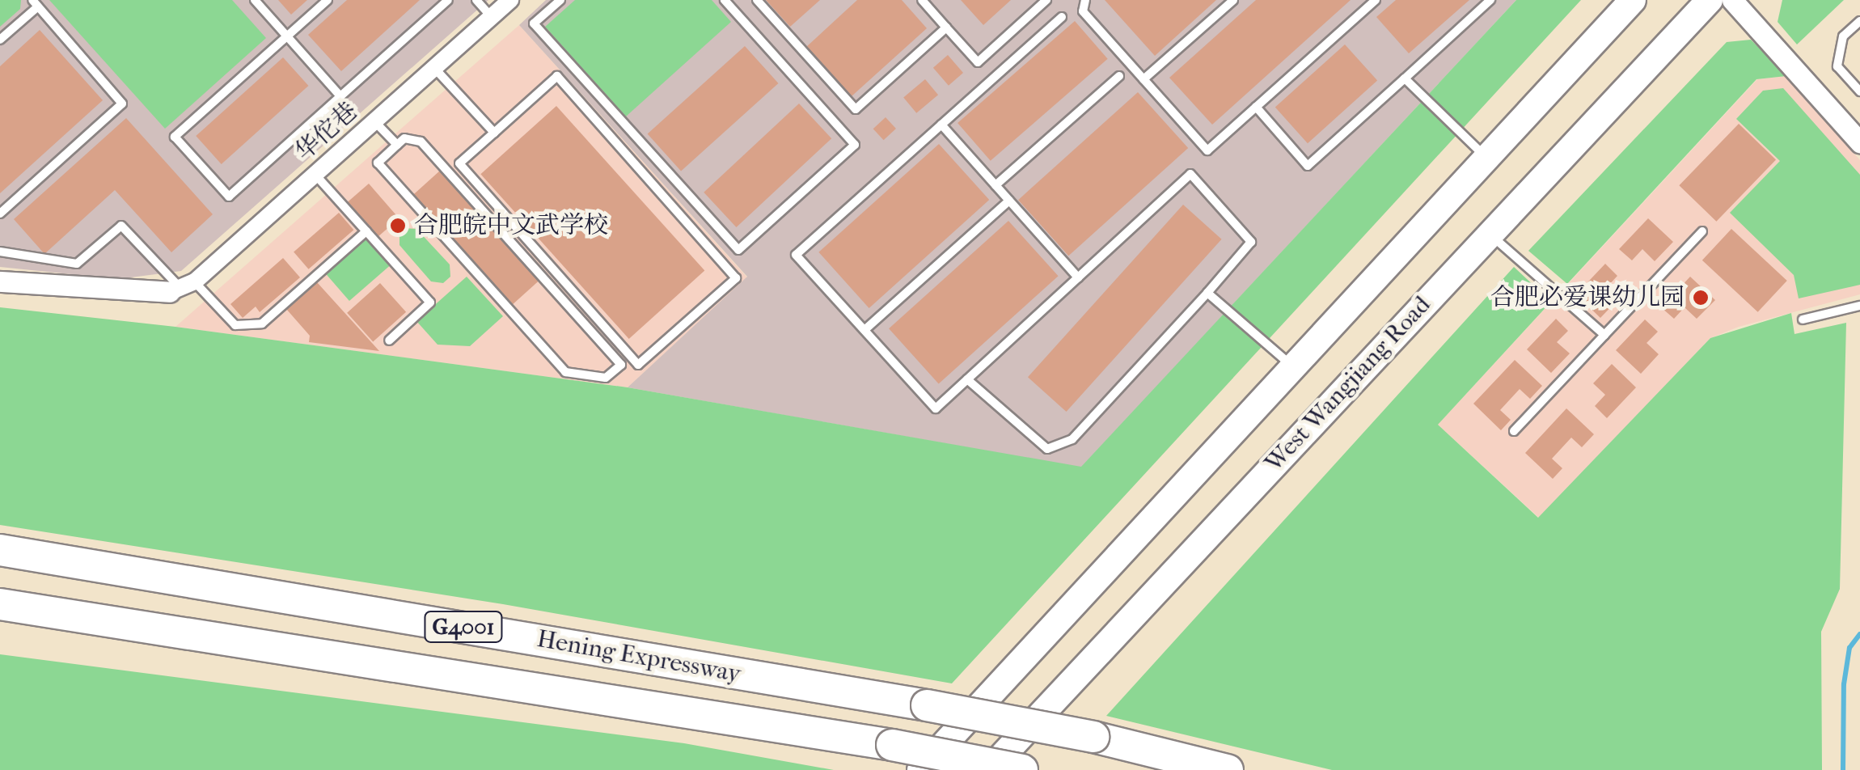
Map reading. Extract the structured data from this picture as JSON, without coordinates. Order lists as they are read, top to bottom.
{
  "streets": {
    "highway": ["G4001", "Hening Expressway"],
    "main road": ["West Wangjiang Road"],
    "street": ["华佗巷"]
  },
  "places": ["合肥皖中文武学校", "合肥必爱课幼儿园"]
}
